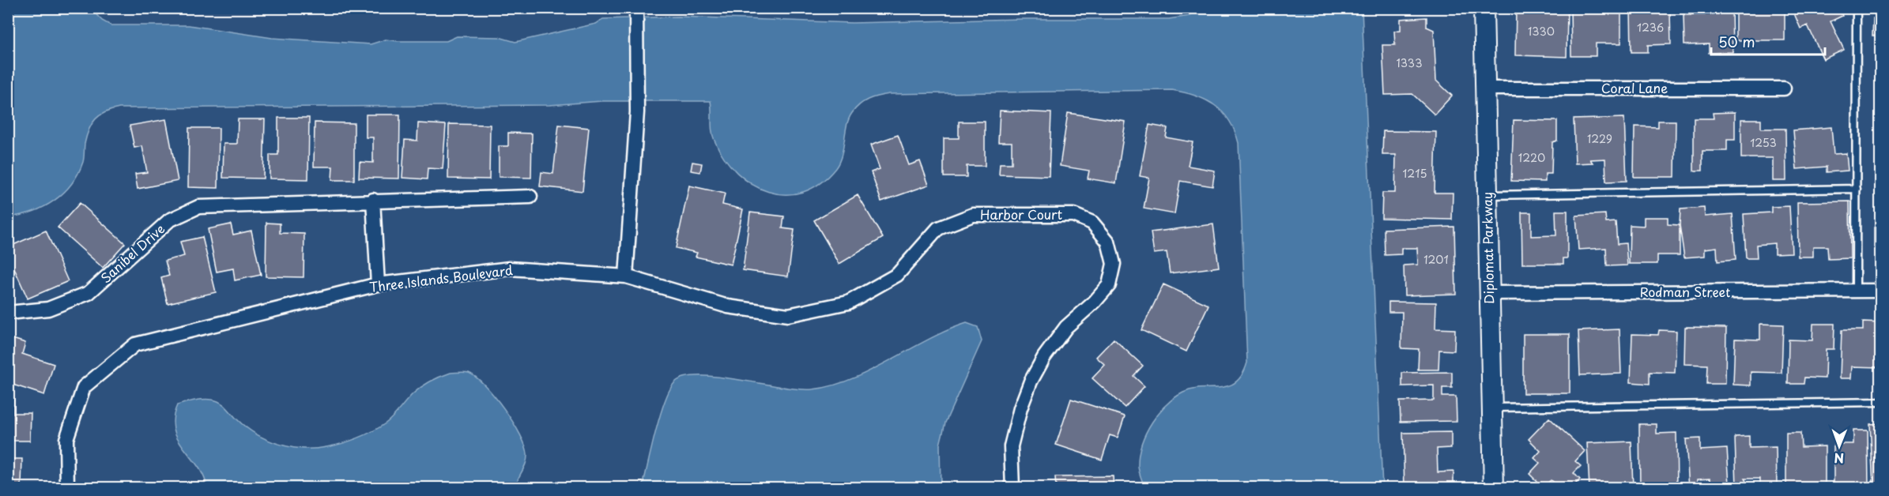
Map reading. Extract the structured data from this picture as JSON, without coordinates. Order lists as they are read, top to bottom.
{
  "streets": {
    "street": [
      "Coral Lane",
      "Harbor Court",
      "Diplomat Parkway",
      "Sanibel Drive",
      "Three Islands Boulevard",
      "Rodman Street"
    ]
  },
  "crossings": [
    ["Coral Lane", "Diplomat Parkway"],
    ["Harbor Court", "Three Islands Boulevard"],
    ["Diplomat Parkway", "Rodman Street"]
  ],
  "house_numbers": [
    "1236",
    "1330",
    "1333",
    "1229",
    "1253",
    "1220",
    "1215",
    "1201"
  ],
  "scale_bar": "50 m",
  "north": "bottom"
}
